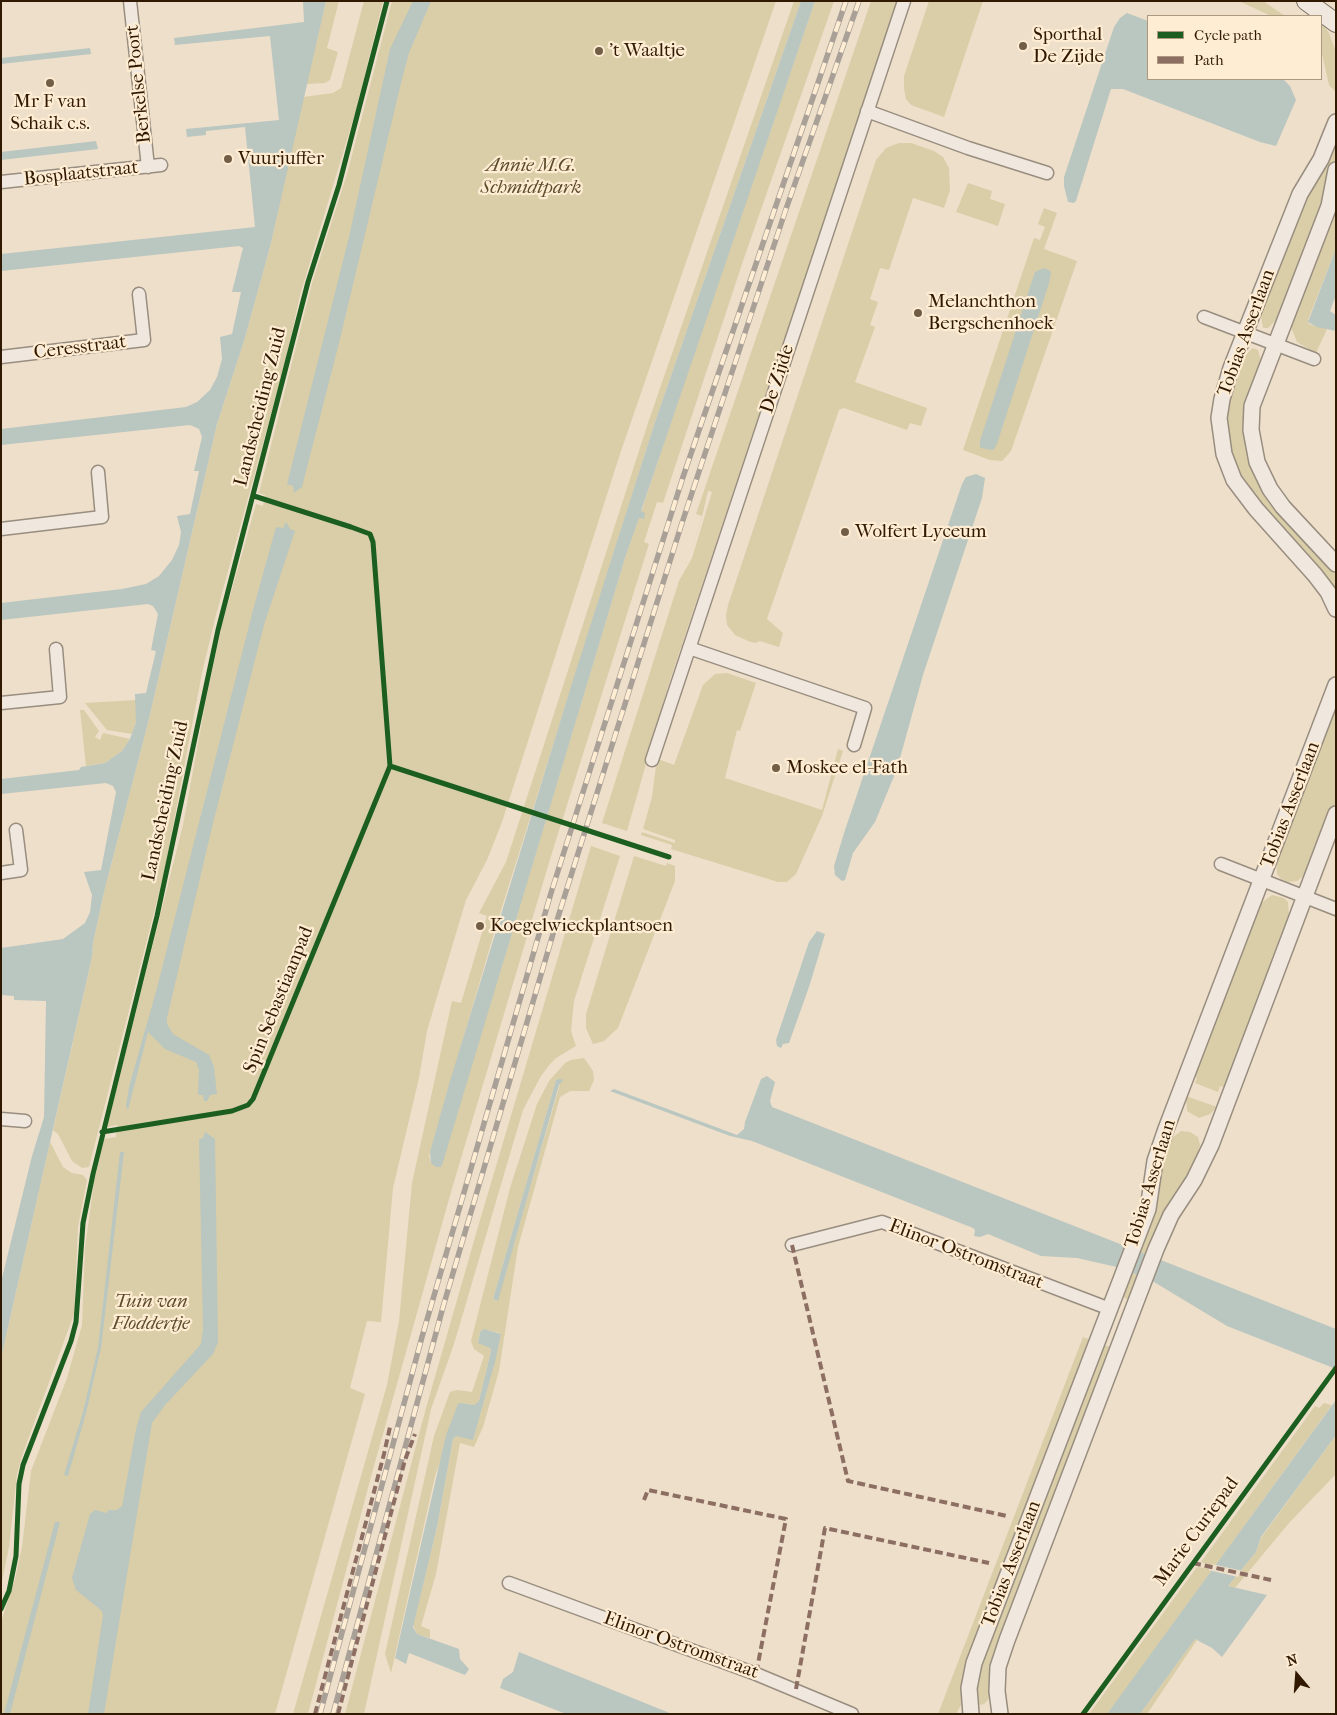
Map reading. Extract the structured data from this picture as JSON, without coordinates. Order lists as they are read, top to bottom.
{
  "streets": {
    "street": [
      "Berkelse Poort",
      "Bosplaatstraat",
      "Tobias Asserlaan",
      "Ceresstraat",
      "De Zijde",
      "Elinor Ostromstraat"
    ],
    "cycle path": ["Landscheiding Zuid", "Marie Curiepad"]
  },
  "crossings": [
    ["Berkelse Poort", "Bosplaatstraat"],
    ["Tobias Asserlaan", "Elinor Ostromstraat"]
  ],
  "parks": ["Annie M.G. Schmidtpark", "Tuin van Floddertje"],
  "places": [
    "Sporthal De Zijde",
    "'t Waaltje",
    "Mr F van Schaik c.s.",
    "Vuurjuffer",
    "Melanchthon Bergschenhoek",
    "Wolfert Lyceum",
    "Moskee el-Fath",
    "Koegelwieckplantsoen"
  ],
  "legend": ["Cycle path", "Path"],
  "north": "top"
}
